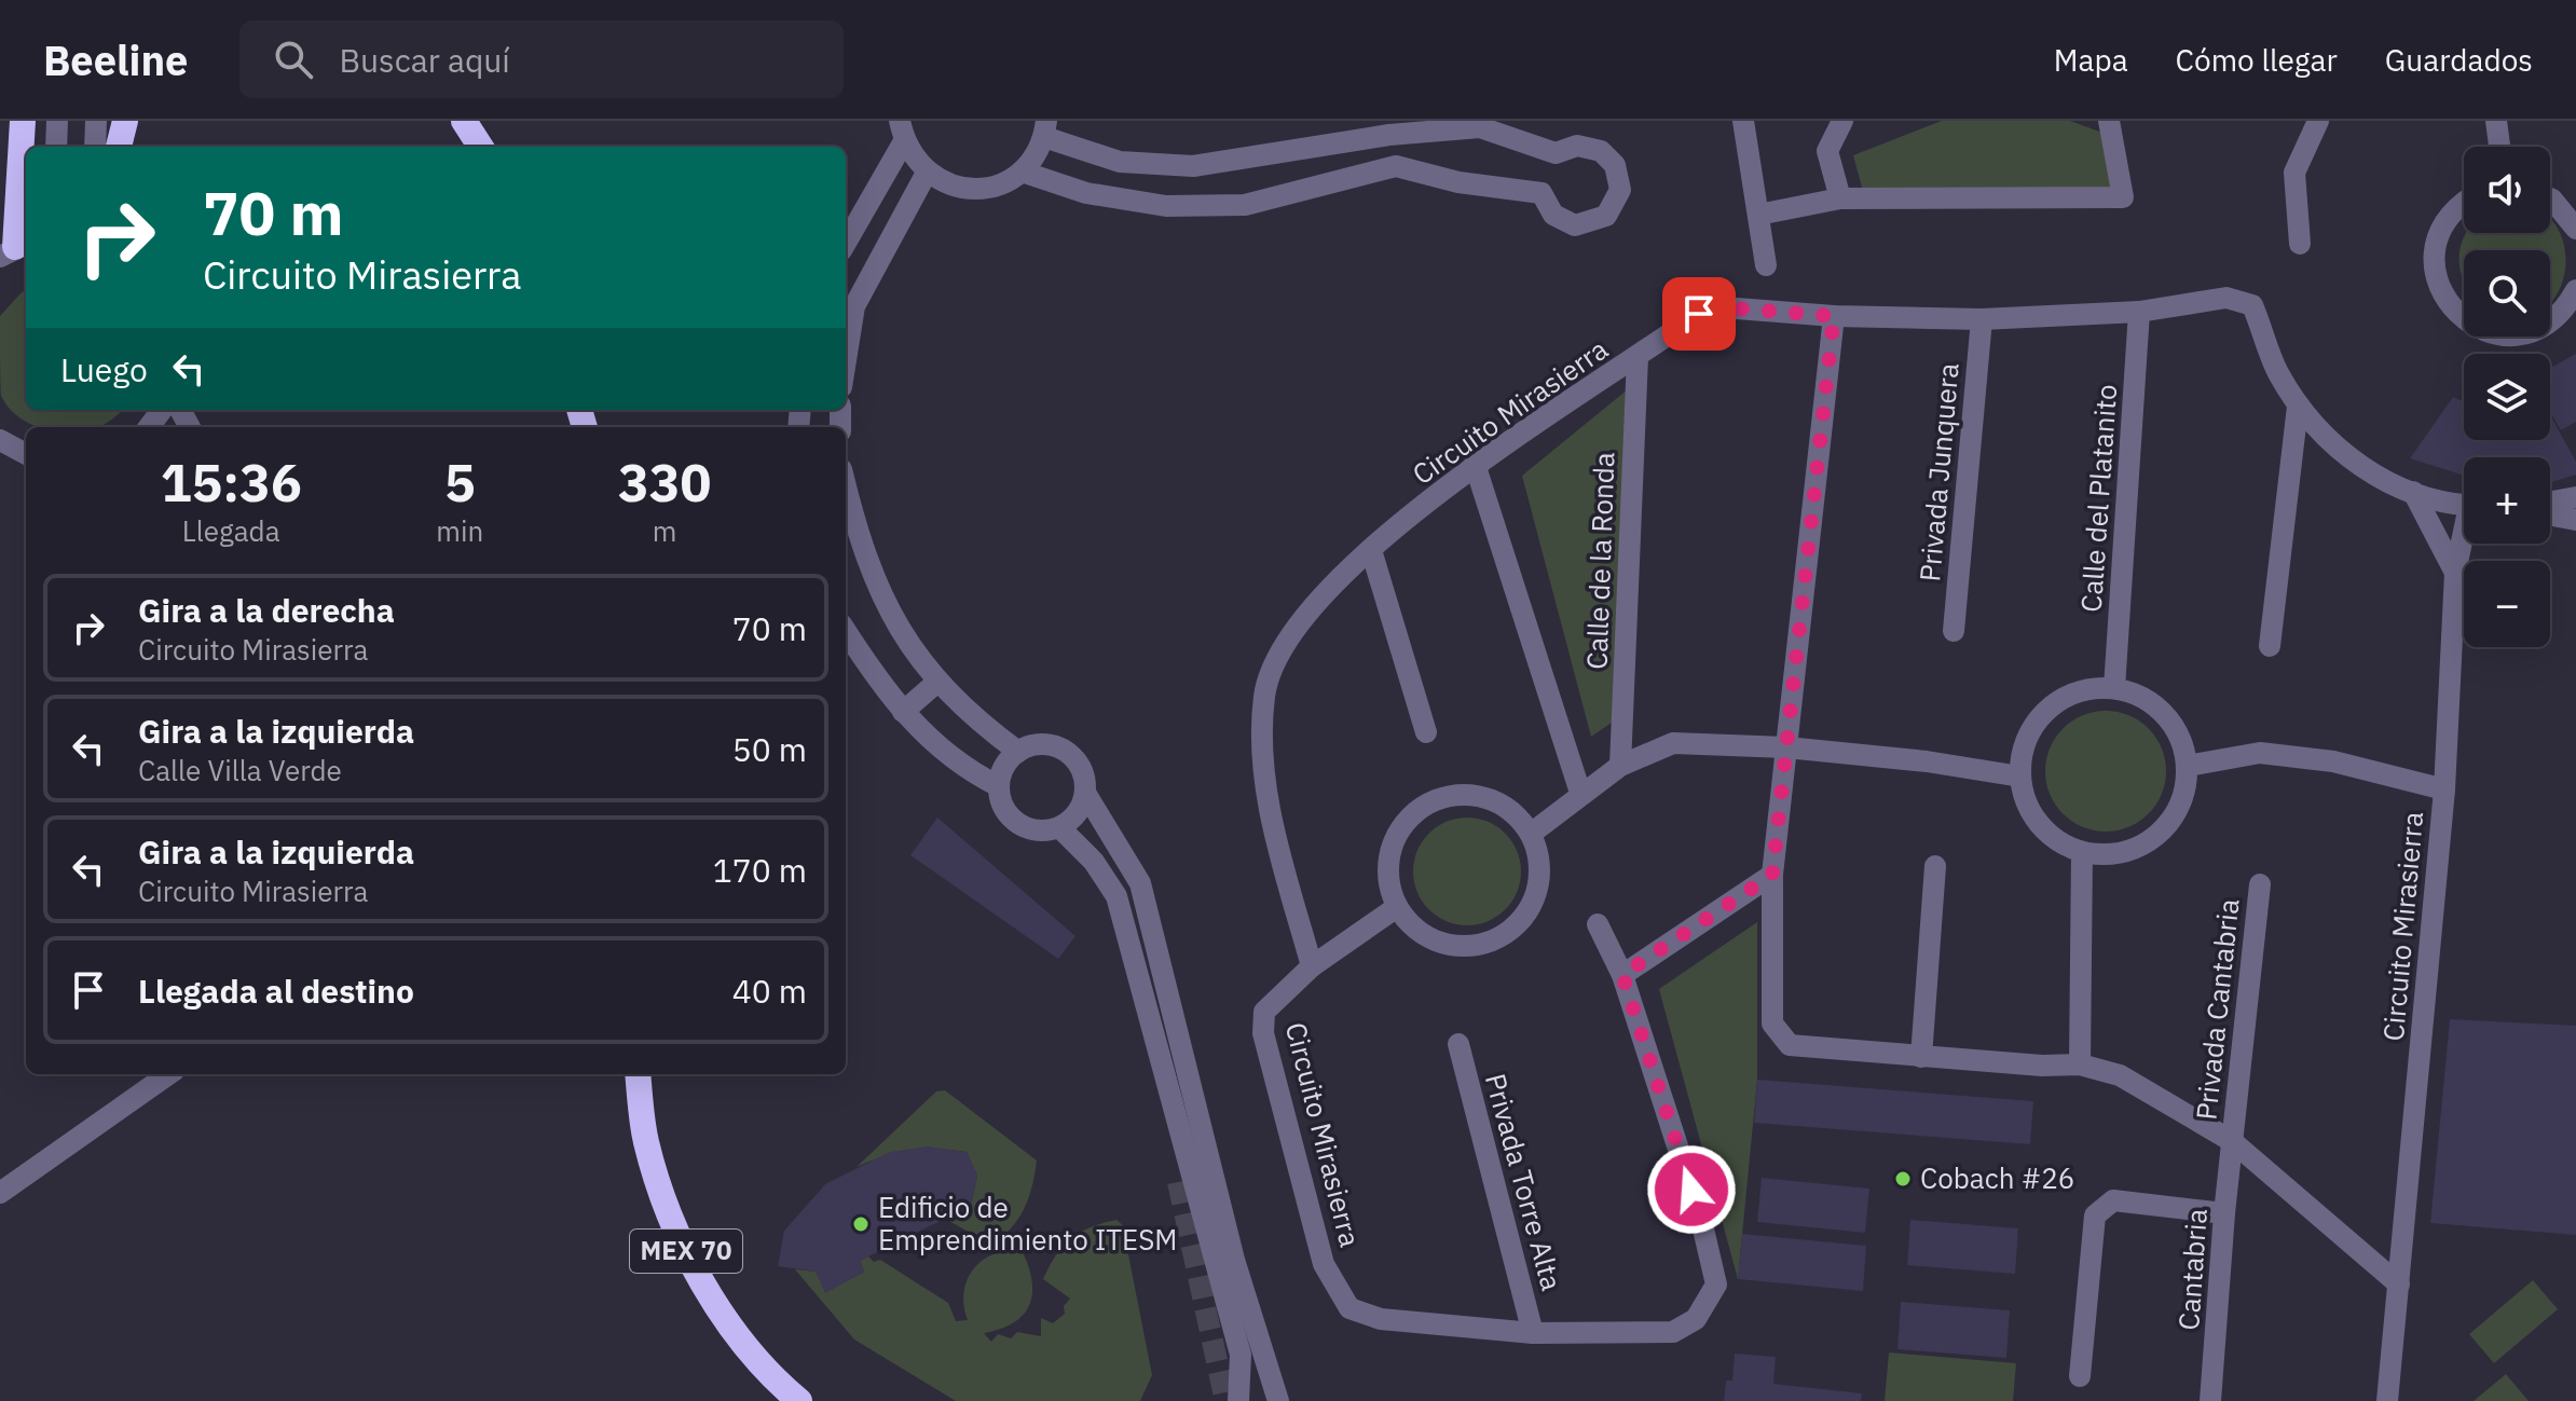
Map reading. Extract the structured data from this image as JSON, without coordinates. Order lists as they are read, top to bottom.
{
  "streets": {
    "highway": ["MEX 70"],
    "street": [
      "Circuito Mirasierra",
      "Privada Junquera",
      "Calle del Platanito",
      "Calle de la Ronda",
      "Privada Cantabria",
      "Privada Torre Alta",
      "Cantabria"
    ]
  },
  "crossings": [
    ["Circuito Mirasierra", "Privada Junquera"],
    ["Circuito Mirasierra", "Calle del Platanito"],
    ["Circuito Mirasierra", "Calle de la Ronda"],
    ["Circuito Mirasierra", "Privada Torre Alta"],
    ["Privada Cantabria", "Cantabria"]
  ],
  "places": ["Cobach #26", "Edificio de Emprendimiento ITESM"],
  "page": {
    "header": "Beeline",
    "search": "Buscar aquí",
    "nav": ["Mapa", "Cómo llegar", "Guardados"],
    "map_buttons": ["+", "−"],
    "turn": ["70 m", "Circuito Mirasierra"],
    "then": "Luego",
    "eta": [
      "15:36",
      "Llegada",
      "5",
      "min",
      "330",
      "m"
    ],
    "list": [
      {
        "name": "Gira a la derecha",
        "note": "Circuito Mirasierra",
        "value": "70 m"
      },
      {
        "name": "Gira a la izquierda",
        "note": "Calle Villa Verde",
        "value": "50 m"
      },
      {
        "name": "Gira a la izquierda",
        "note": "Circuito Mirasierra",
        "value": "170 m"
      },
      {
        "name": "Llegada al destino",
        "value": "40 m"
      }
    ]
  }
}
